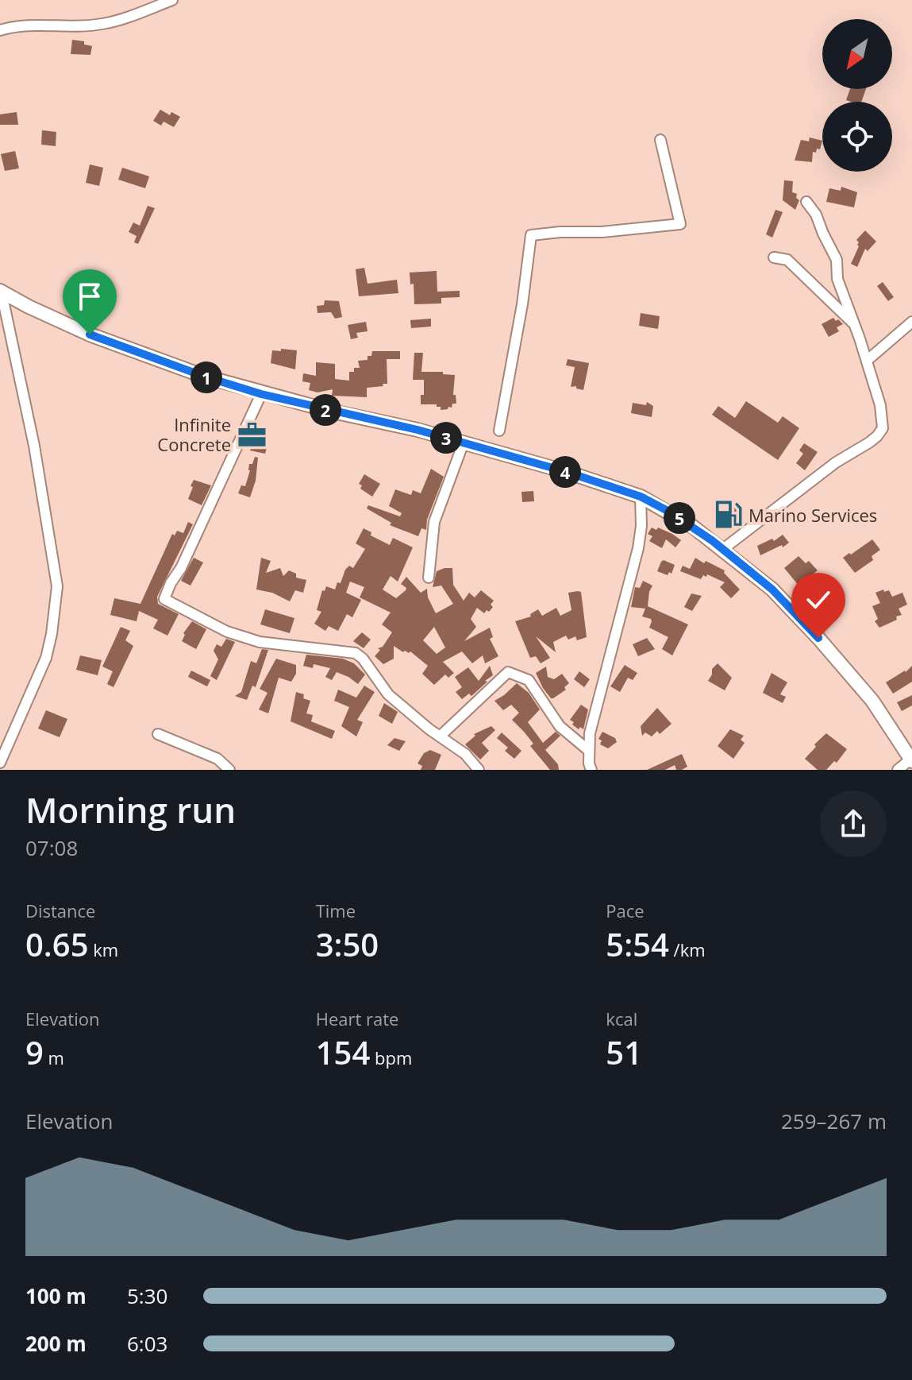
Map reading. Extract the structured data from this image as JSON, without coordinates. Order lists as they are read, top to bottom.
{
  "places": {
    "office": ["Infinite Concrete"],
    "fuel station": ["Marino Services"]
  },
  "north": "bottom left",
  "page": {
    "pins": [
      "1",
      "2",
      "3",
      "4",
      "5"
    ],
    "heading": ["Morning run", "07:08"],
    "stats": [
      ["Distance", "0.65 km"],
      ["Time", "3:50"],
      ["Pace", "5:54 /km"],
      ["Elevation", "9 m"],
      ["Heart rate", "154 bpm"],
      ["kcal", "51"]
    ],
    "chart": ["Elevation", "259–267 m"],
    "list": [
      {
        "name": "100 m",
        "note": "5:30"
      },
      {
        "name": "200 m",
        "note": "6:03"
      }
    ]
  }
}
